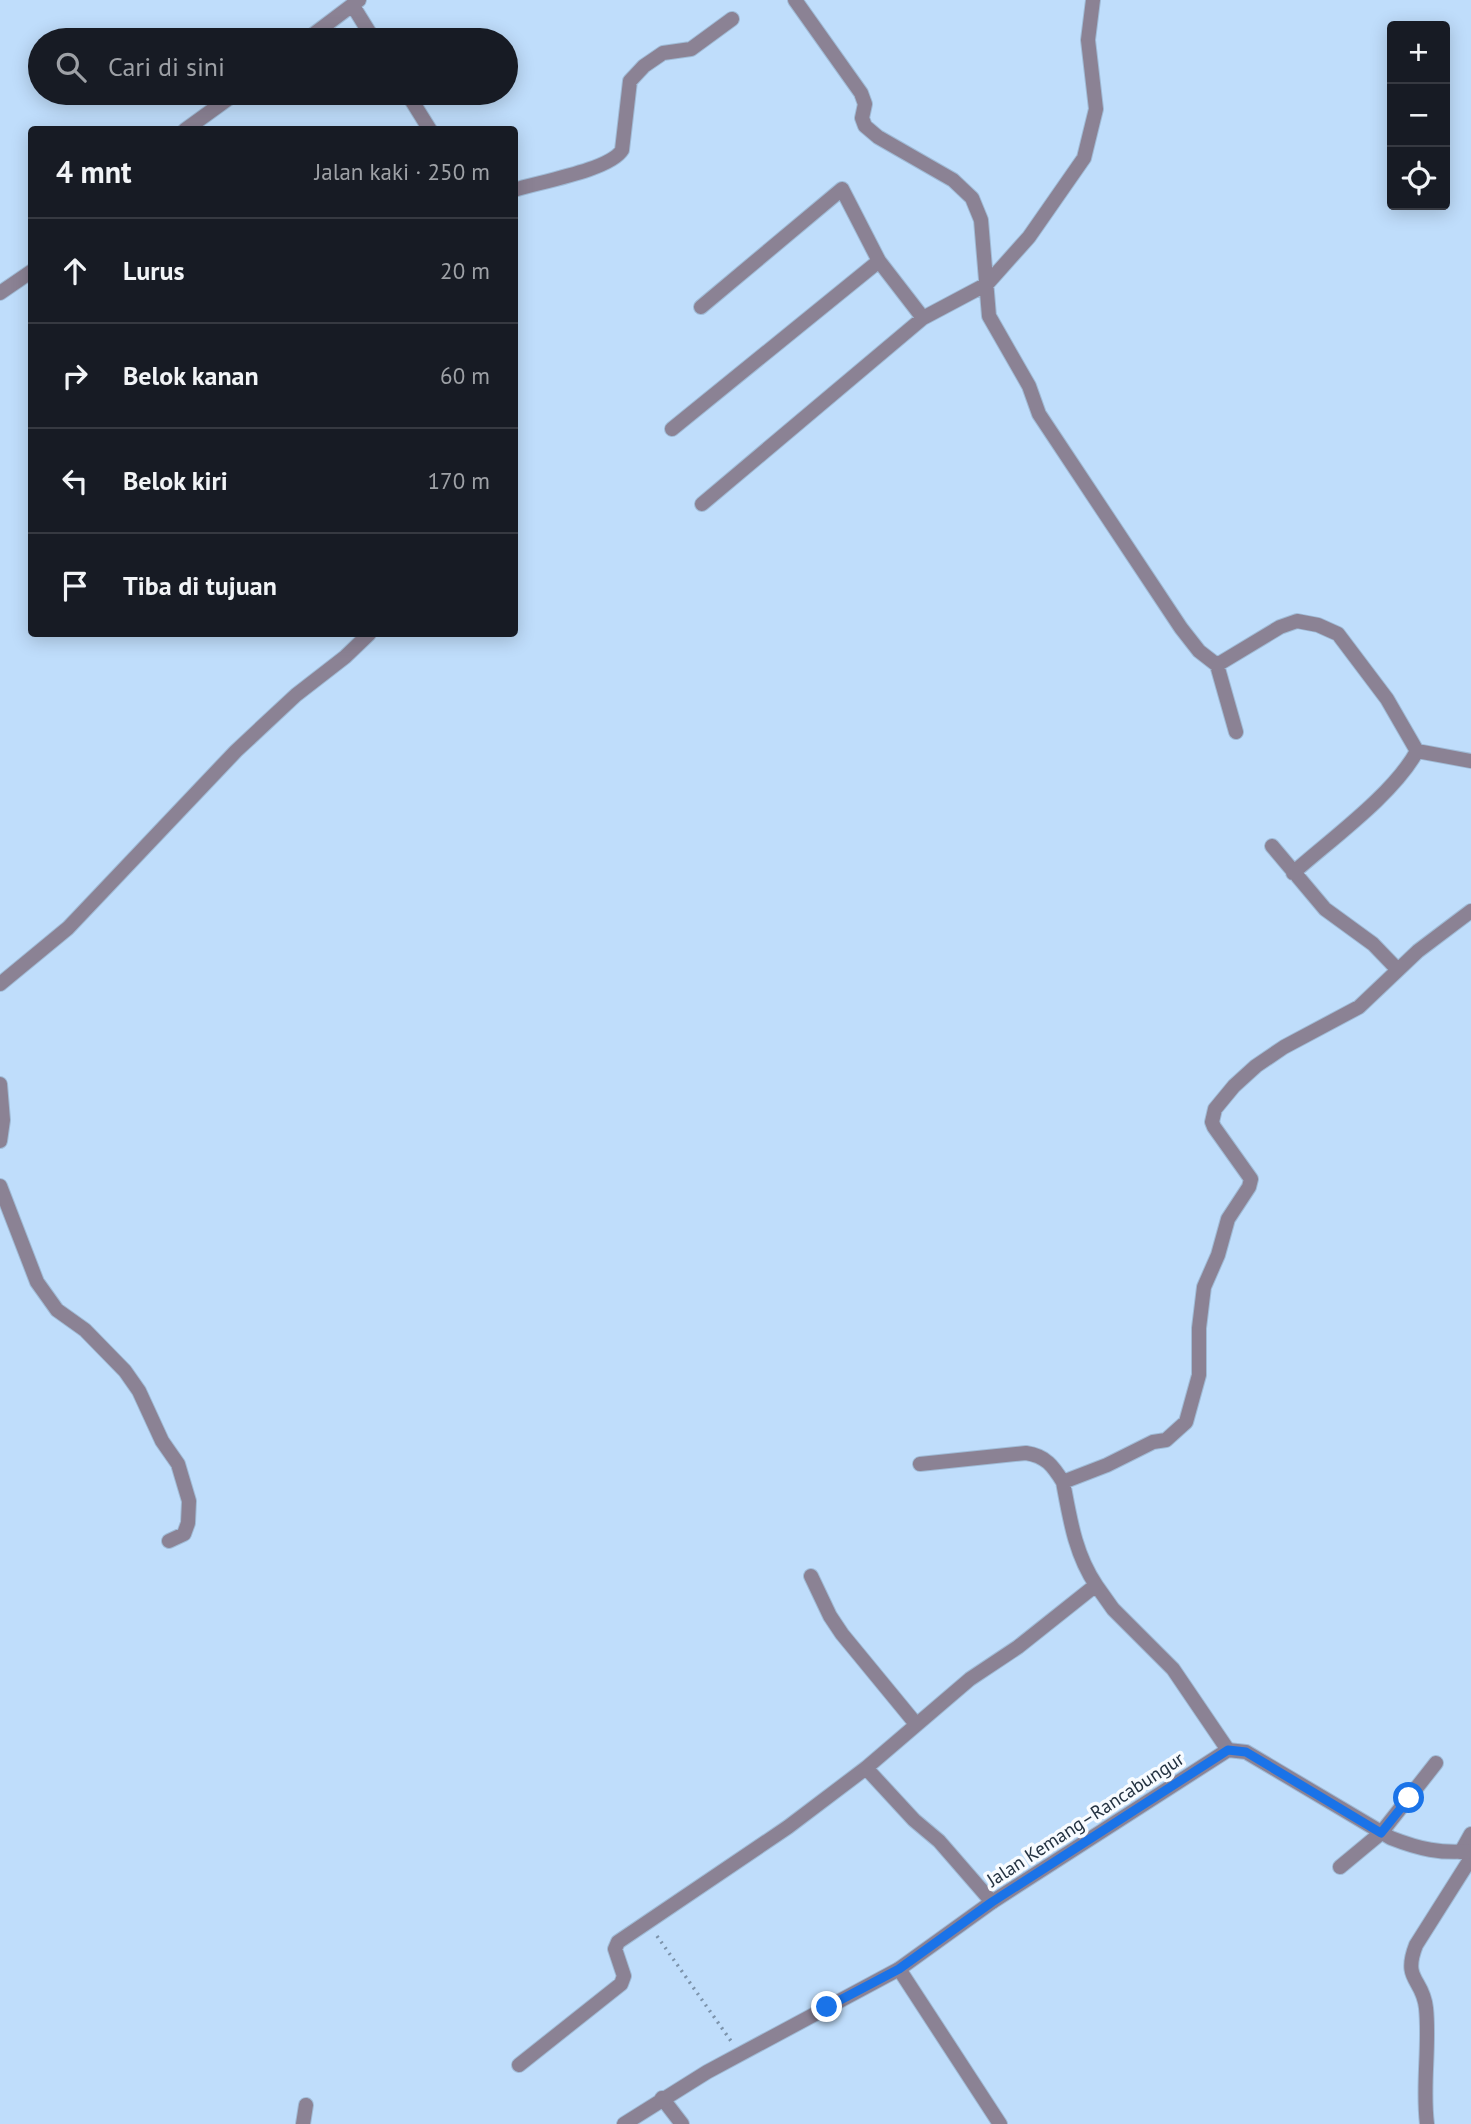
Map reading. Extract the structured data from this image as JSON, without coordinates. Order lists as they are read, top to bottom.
{
  "streets": {
    "street": ["Jalan Kemang–Rancabungur"]
  },
  "page": {
    "map_buttons": ["+", "−"],
    "search": "Cari di sini",
    "heading": ["4 mnt", "Jalan kaki · 250 m"],
    "list": [
      ["Lurus", "20 m"],
      ["Belok kanan", "60 m"],
      ["Belok kiri", "170 m"],
      "Tiba di tujuan"
    ]
  }
}
